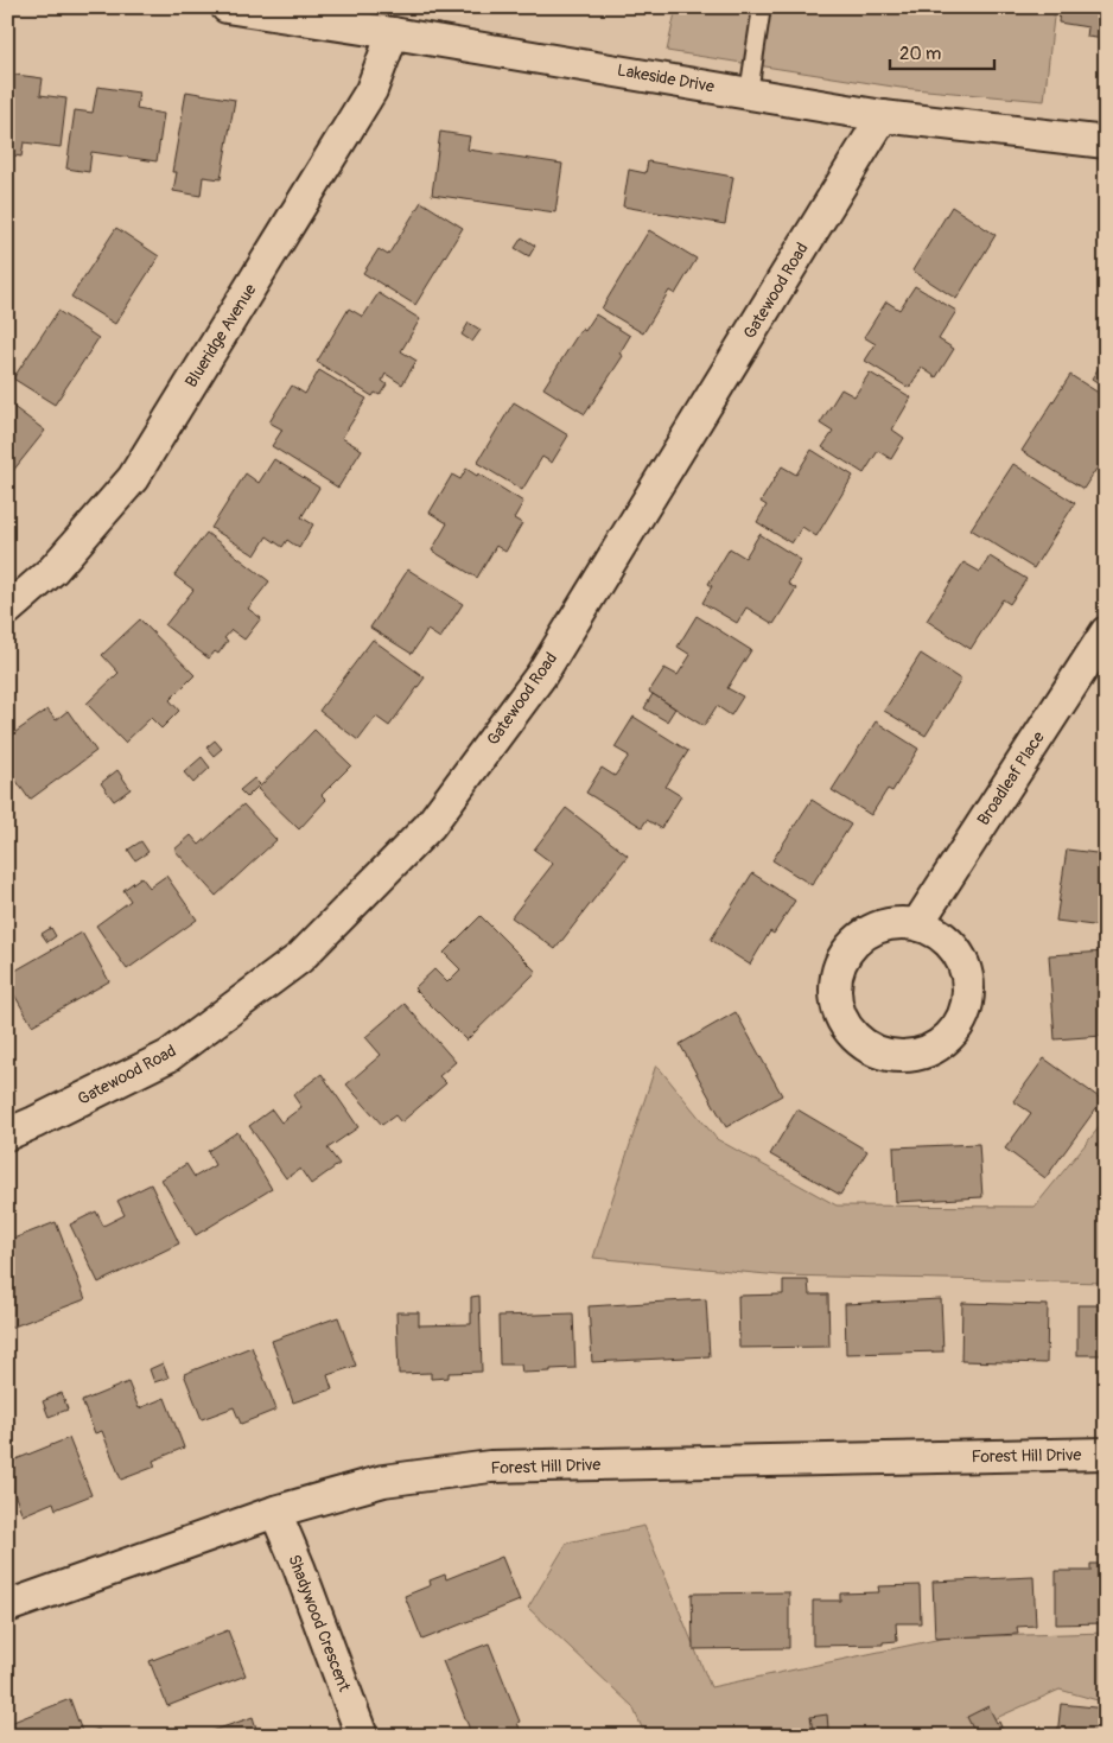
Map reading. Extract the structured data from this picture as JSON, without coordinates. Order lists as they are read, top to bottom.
{
  "streets": {
    "street": [
      "Lakeside Drive",
      "Gatewood Road",
      "Blueridge Avenue",
      "Broadleaf Place",
      "Forest Hill Drive",
      "Shadywood Crescent"
    ]
  },
  "crossings": [
    ["Lakeside Drive", "Gatewood Road"],
    ["Lakeside Drive", "Blueridge Avenue"],
    ["Forest Hill Drive", "Shadywood Crescent"]
  ],
  "scale_bar": "20 m"
}
